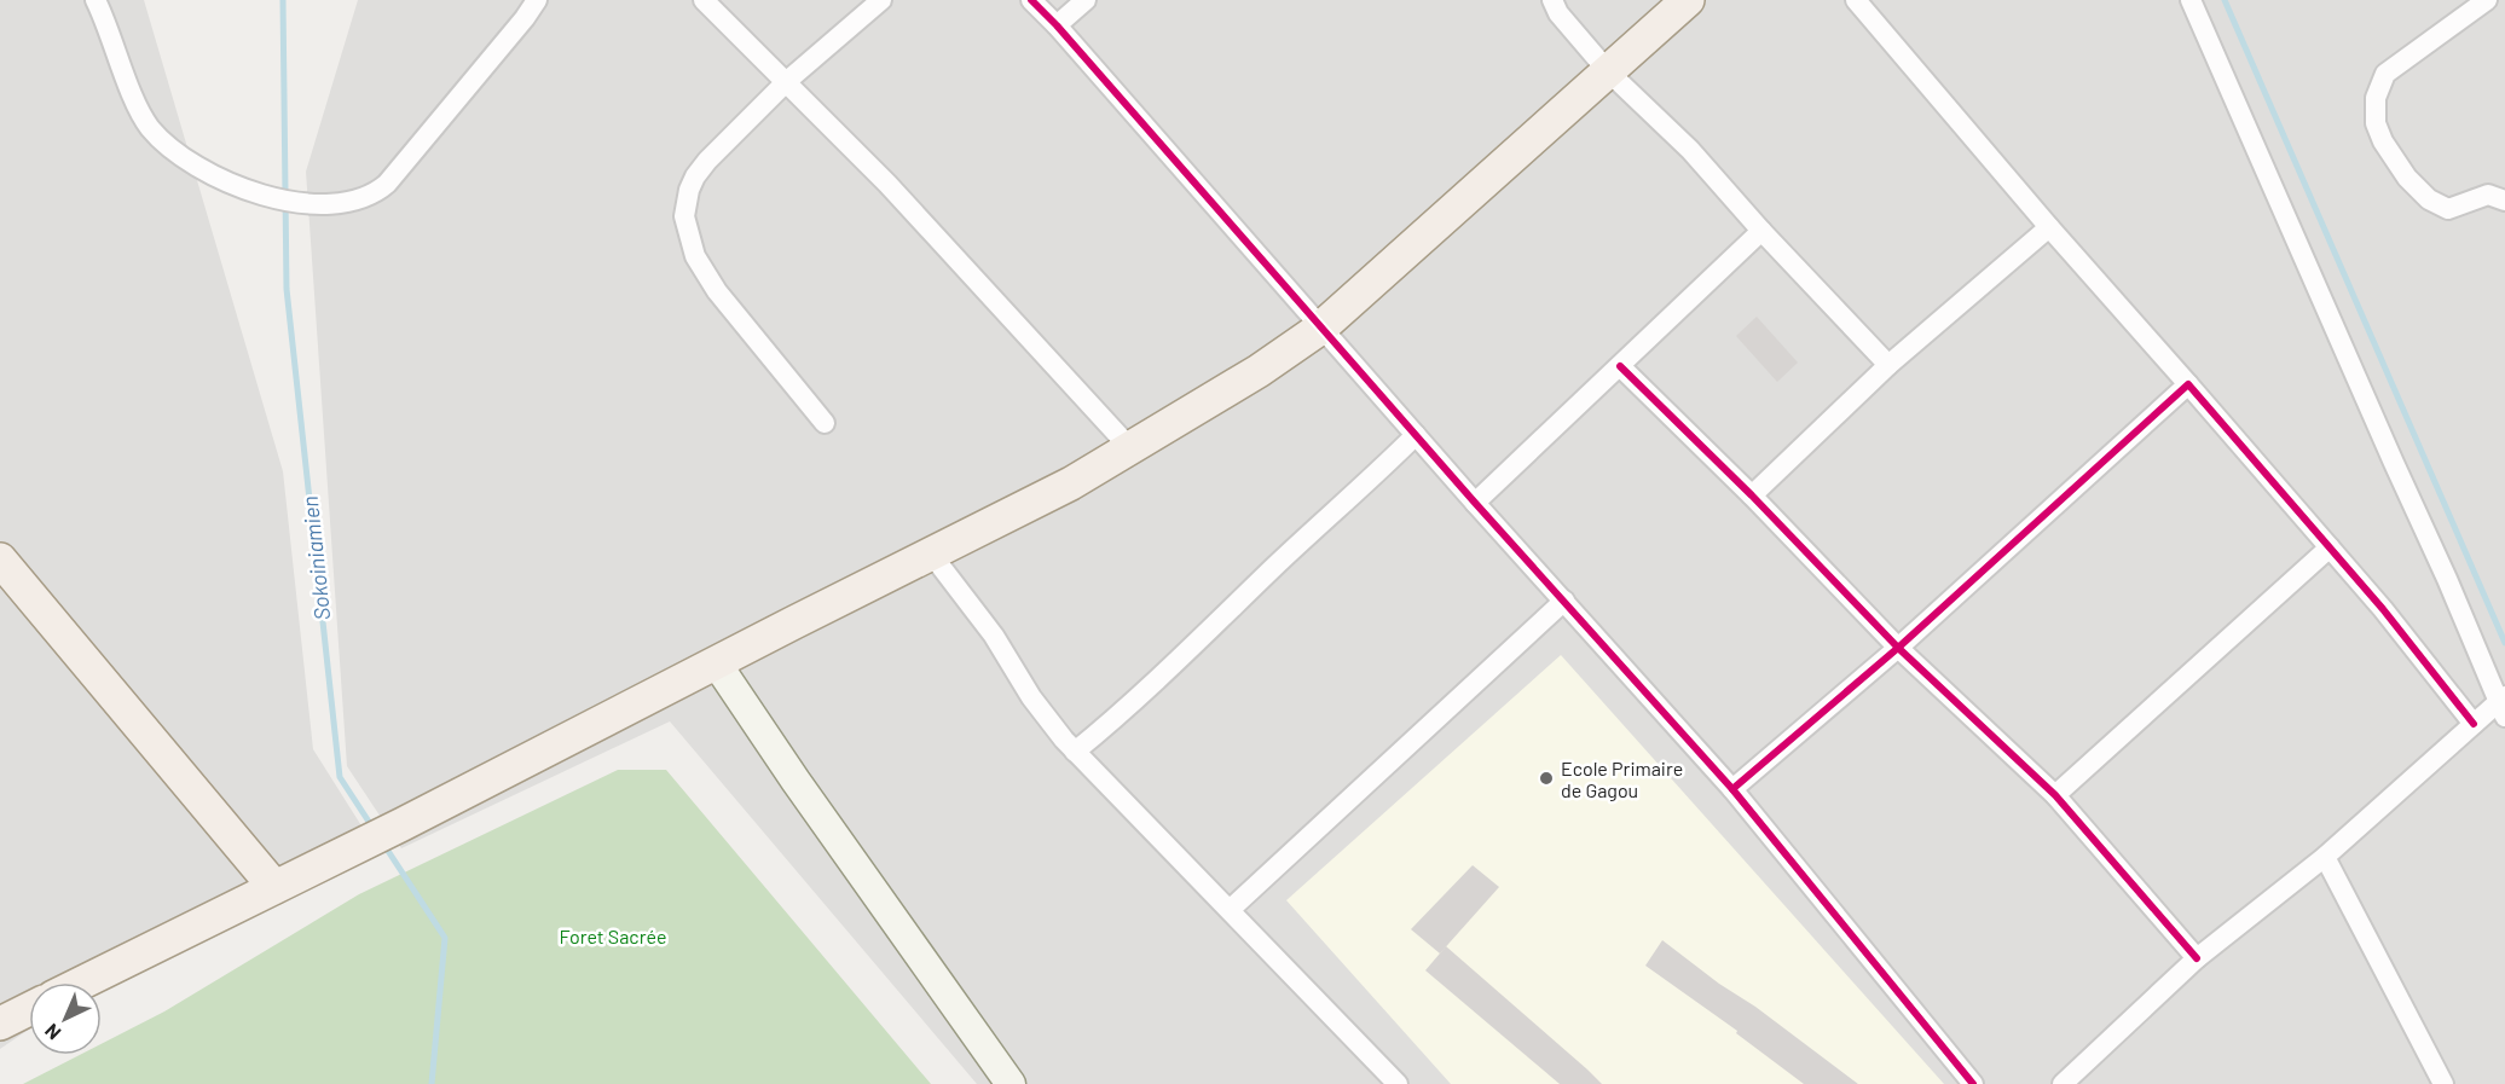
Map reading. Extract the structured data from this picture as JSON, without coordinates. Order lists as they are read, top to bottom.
{
  "water": ["Sokoiniamien"],
  "parks": ["Foret Sacrée"],
  "places": ["Ecole Primaire de Gagou"],
  "north": "bottom left"
}
